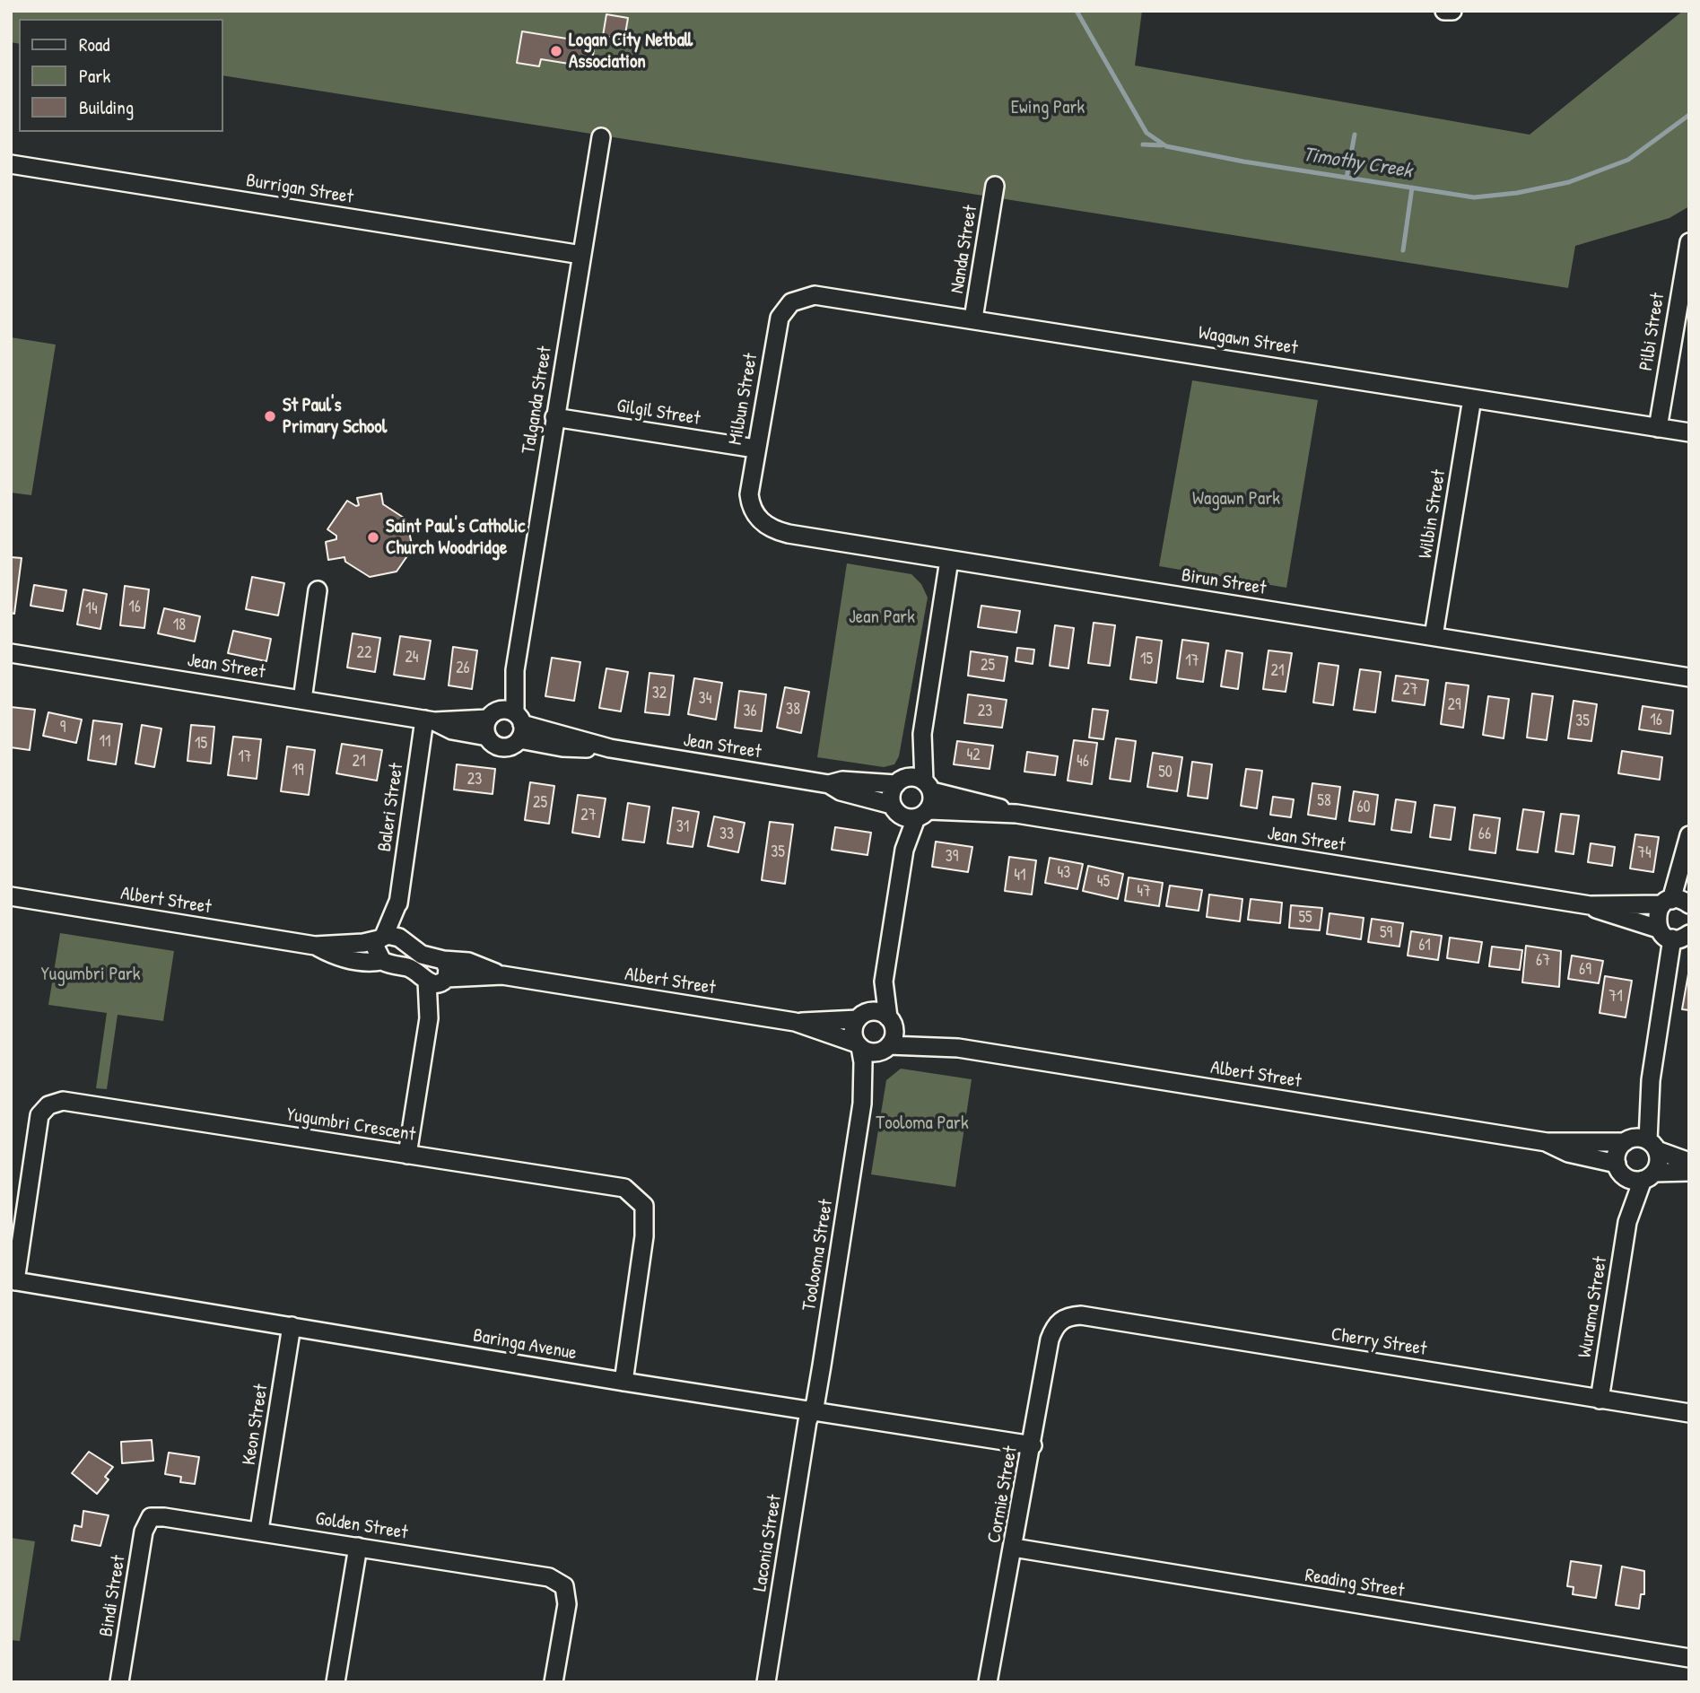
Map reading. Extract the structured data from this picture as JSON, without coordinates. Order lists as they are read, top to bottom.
{
  "streets": {
    "street": [
      "Burrigan Street",
      "Nanda Street",
      "Pilbi Street",
      "Wagawn Street",
      "Milbun Street",
      "Talganda Street",
      "Gilgil Street",
      "Wilbin Street",
      "Birun Street",
      "Jean Street",
      "Baleri Street",
      "Albert Street",
      "Yugumbri Crescent",
      "Toolooma Street",
      "Wurama Street",
      "Cherry Street",
      "Baringa Avenue",
      "Keon Street",
      "Cormie Street",
      "Golden Street",
      "Laconia Street",
      "Reading Street",
      "Bindi Street"
    ]
  },
  "crossings": [
    ["Burrigan Street", "Talganda Street"],
    ["Nanda Street", "Wagawn Street"],
    ["Pilbi Street", "Wagawn Street"],
    ["Wagawn Street", "Milbun Street"],
    ["Wagawn Street", "Wilbin Street"],
    ["Milbun Street", "Gilgil Street"],
    ["Milbun Street", "Birun Street"],
    ["Talganda Street", "Gilgil Street"],
    ["Talganda Street", "Jean Street"],
    ["Wilbin Street", "Birun Street"],
    ["Jean Street", "Baleri Street"],
    ["Baleri Street", "Albert Street"],
    ["Albert Street", "Toolooma Street"],
    ["Albert Street", "Wurama Street"],
    ["Yugumbri Crescent", "Baringa Avenue"],
    ["Toolooma Street", "Baringa Avenue"],
    ["Toolooma Street", "Laconia Street"],
    ["Wurama Street", "Cherry Street"],
    ["Cherry Street", "Cormie Street"],
    ["Baringa Avenue", "Keon Street"],
    ["Baringa Avenue", "Cormie Street"],
    ["Baringa Avenue", "Laconia Street"],
    ["Keon Street", "Golden Street"],
    ["Cormie Street", "Reading Street"],
    ["Golden Street", "Bindi Street"]
  ],
  "water": ["Timothy Creek"],
  "parks": [
    "Ewing Park",
    "Wagawn Park",
    "Jean Park",
    "Yugumbri Park",
    "Tooloma Park"
  ],
  "places": ["Logan City Netball Association", "St Paul's Primary School", "Saint Paul's Catholic Church Woodridge"],
  "house_numbers": [
    "16",
    "14",
    "18",
    "22",
    "24",
    "15",
    "17",
    "25",
    "26",
    "21",
    "27",
    "32",
    "34",
    "29",
    "38",
    "36",
    "23",
    "16",
    "35",
    "9",
    "11",
    "15",
    "42",
    "17",
    "21",
    "46",
    "19",
    "50",
    "23",
    "58",
    "25",
    "60",
    "27",
    "31",
    "33",
    "66",
    "35",
    "74",
    "39",
    "43",
    "41",
    "45",
    "47",
    "55",
    "59",
    "61",
    "67",
    "69",
    "71"
  ],
  "legend": ["Road", "Park", "Building"]
}
